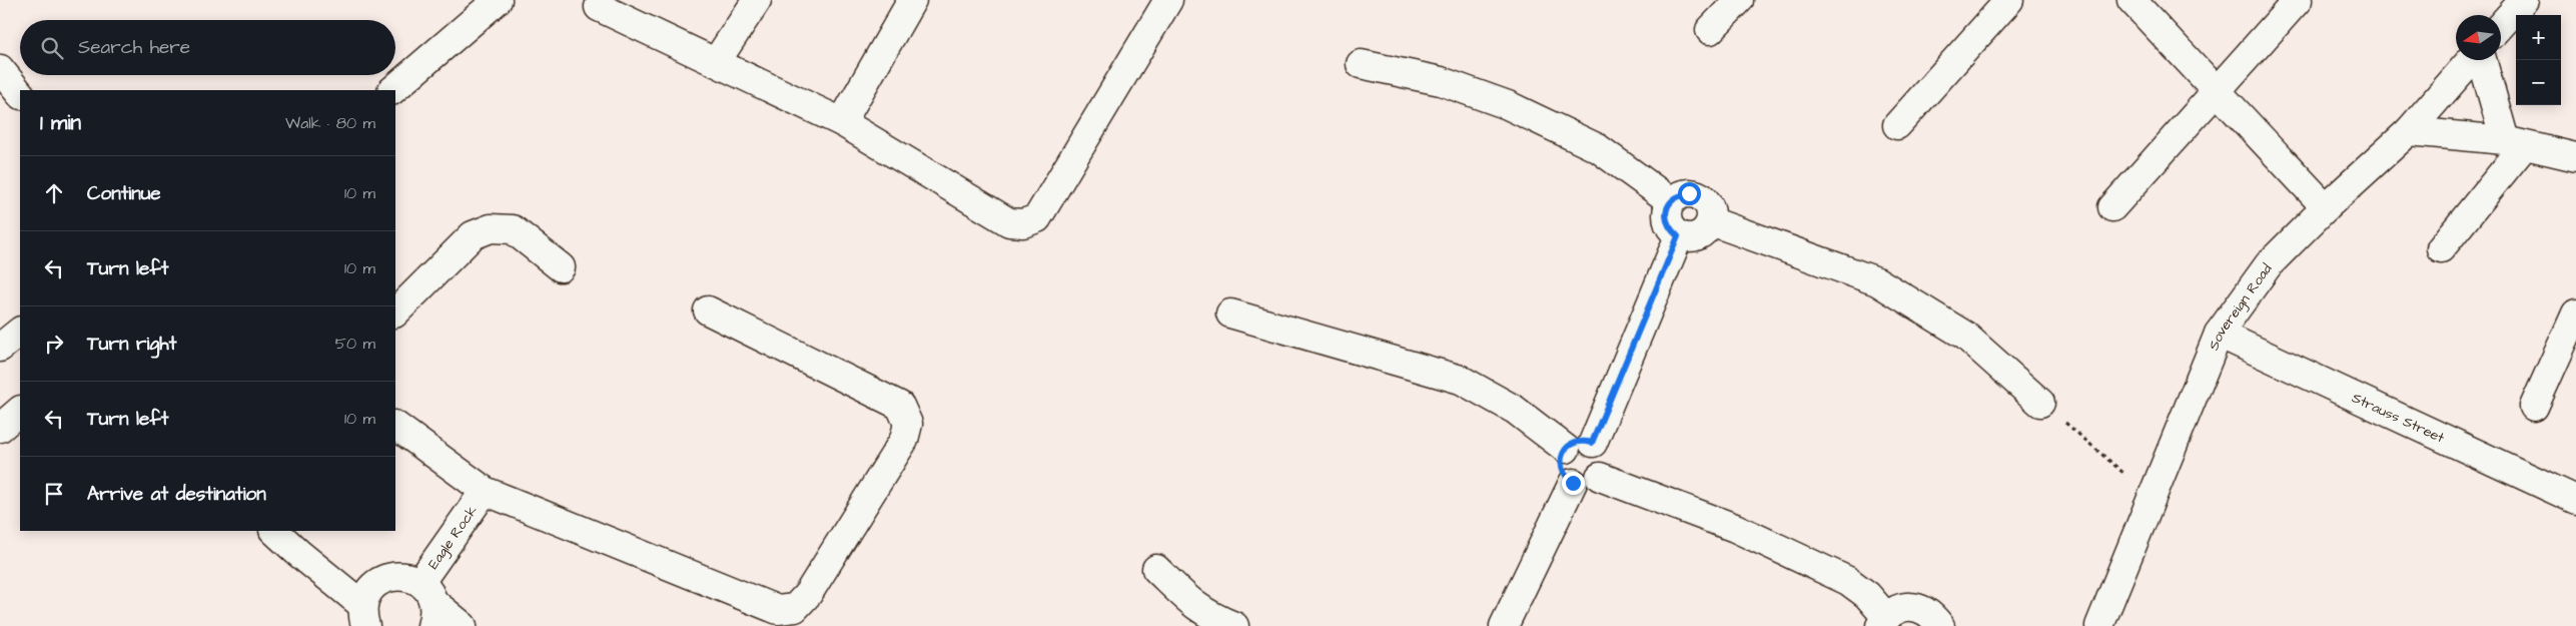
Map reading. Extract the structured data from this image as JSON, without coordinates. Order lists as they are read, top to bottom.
{
  "streets": {
    "street": ["Sovereign Road", "Strauss Street", "Eagle Rock"]
  },
  "crossings": [
    ["Sovereign Road", "Strauss Street"]
  ],
  "north": "left",
  "page": {
    "map_buttons": ["+", "−"],
    "search": "Search here",
    "heading": ["1 min", "Walk · 80 m"],
    "list": [
      ["Continue", "10 m"],
      ["Turn left", "10 m"],
      ["Turn right", "50 m"],
      ["Turn left", "10 m"],
      "Arrive at destination"
    ]
  }
}
